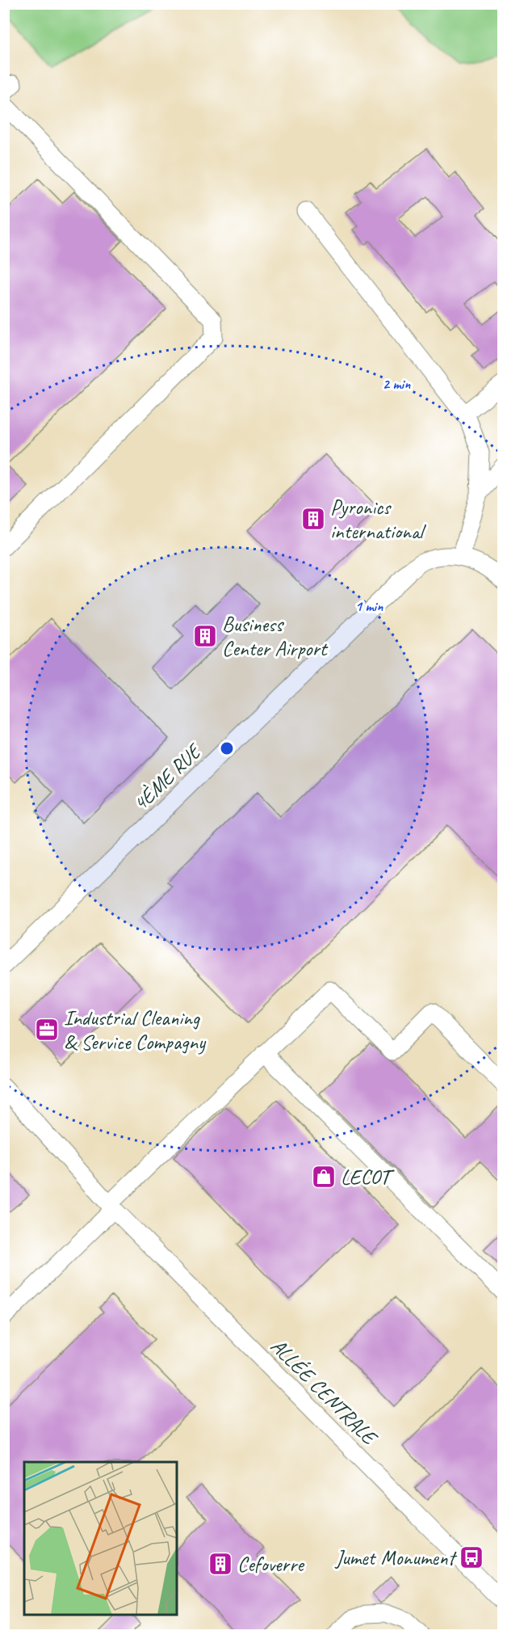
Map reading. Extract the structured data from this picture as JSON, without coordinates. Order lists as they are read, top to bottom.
{
  "streets": {
    "street": ["4ÈME RUE", "ALLÉE CENTRALE"]
  },
  "places": {
    "building": ["Pyronics international", "Business Center Airport", "Cefoverre"],
    "office": ["Industrial Cleaning & Service Compagny"],
    "shop": ["LECOT"],
    "bus stop": ["Jumet Monument"]
  },
  "rings": ["2 min", "1 min"]
}
